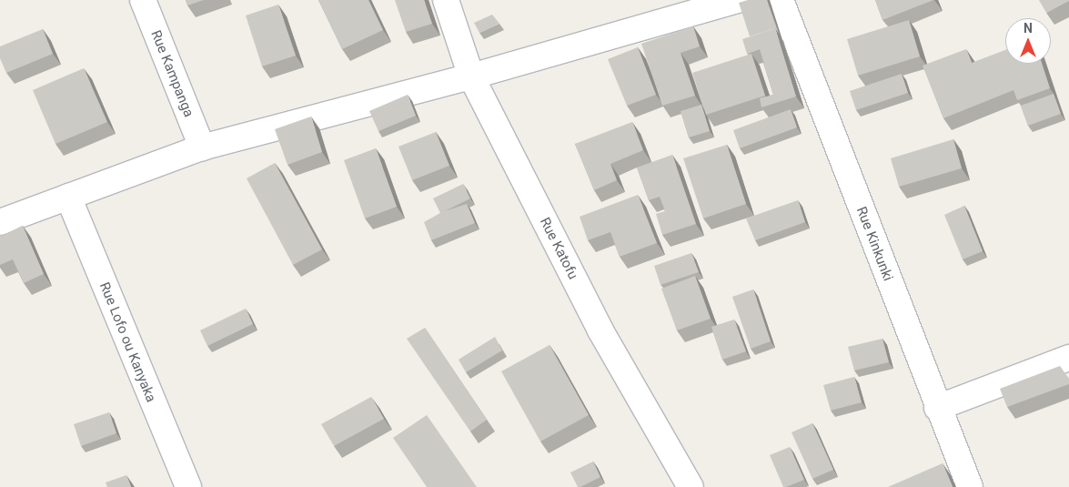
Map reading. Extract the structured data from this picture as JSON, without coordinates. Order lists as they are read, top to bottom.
{
  "streets": {
    "street": [
      "Rue Kampanga",
      "Rue Kinkunki",
      "Rue Katofu",
      "Rue Lofo ou Kanyaka"
    ]
  },
  "north": "top"
}
